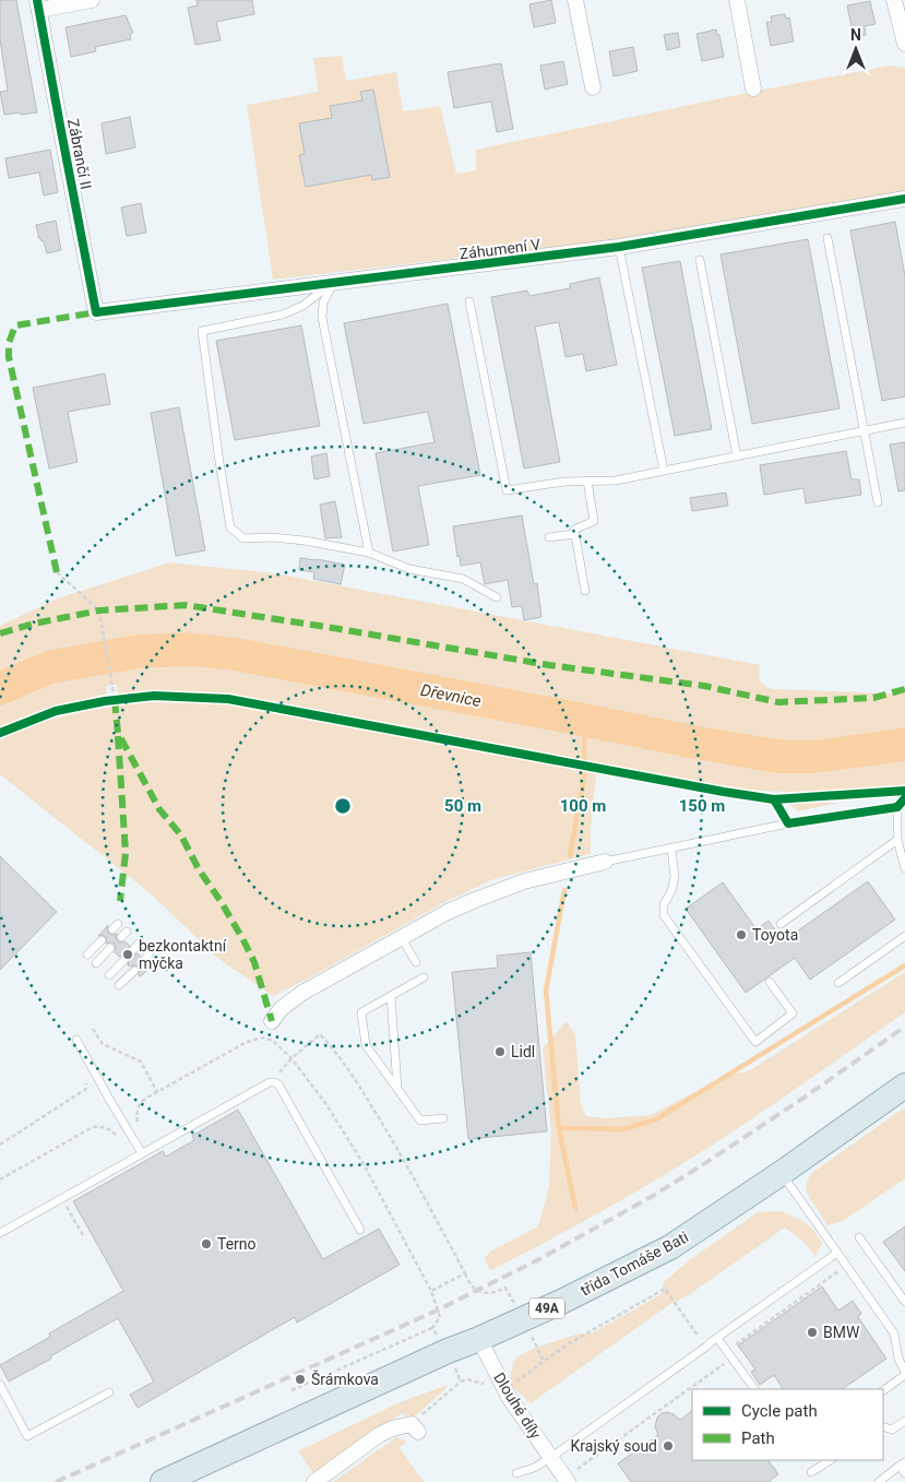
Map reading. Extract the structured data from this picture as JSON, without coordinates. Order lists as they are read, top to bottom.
{
  "streets": {
    "main road": ["třída Tomáše Bati", "49A"],
    "street": ["Zábrančí II", "Záhumení V", "Dlouhé díly"]
  },
  "crossings": [
    ["Zábrančí II", "Záhumení V"],
    ["třída Tomáše Bati", "Dlouhé díly"]
  ],
  "water": ["Dřevnice"],
  "places": [
    "Toyota",
    "bezkontaktní myčka",
    "Lidl",
    "Terno",
    "BMW",
    "Šrámkova",
    "Krajský soud"
  ],
  "legend": ["Cycle path", "Path"],
  "north": "top",
  "rings": ["50 m", "100 m", "150 m"]
}
